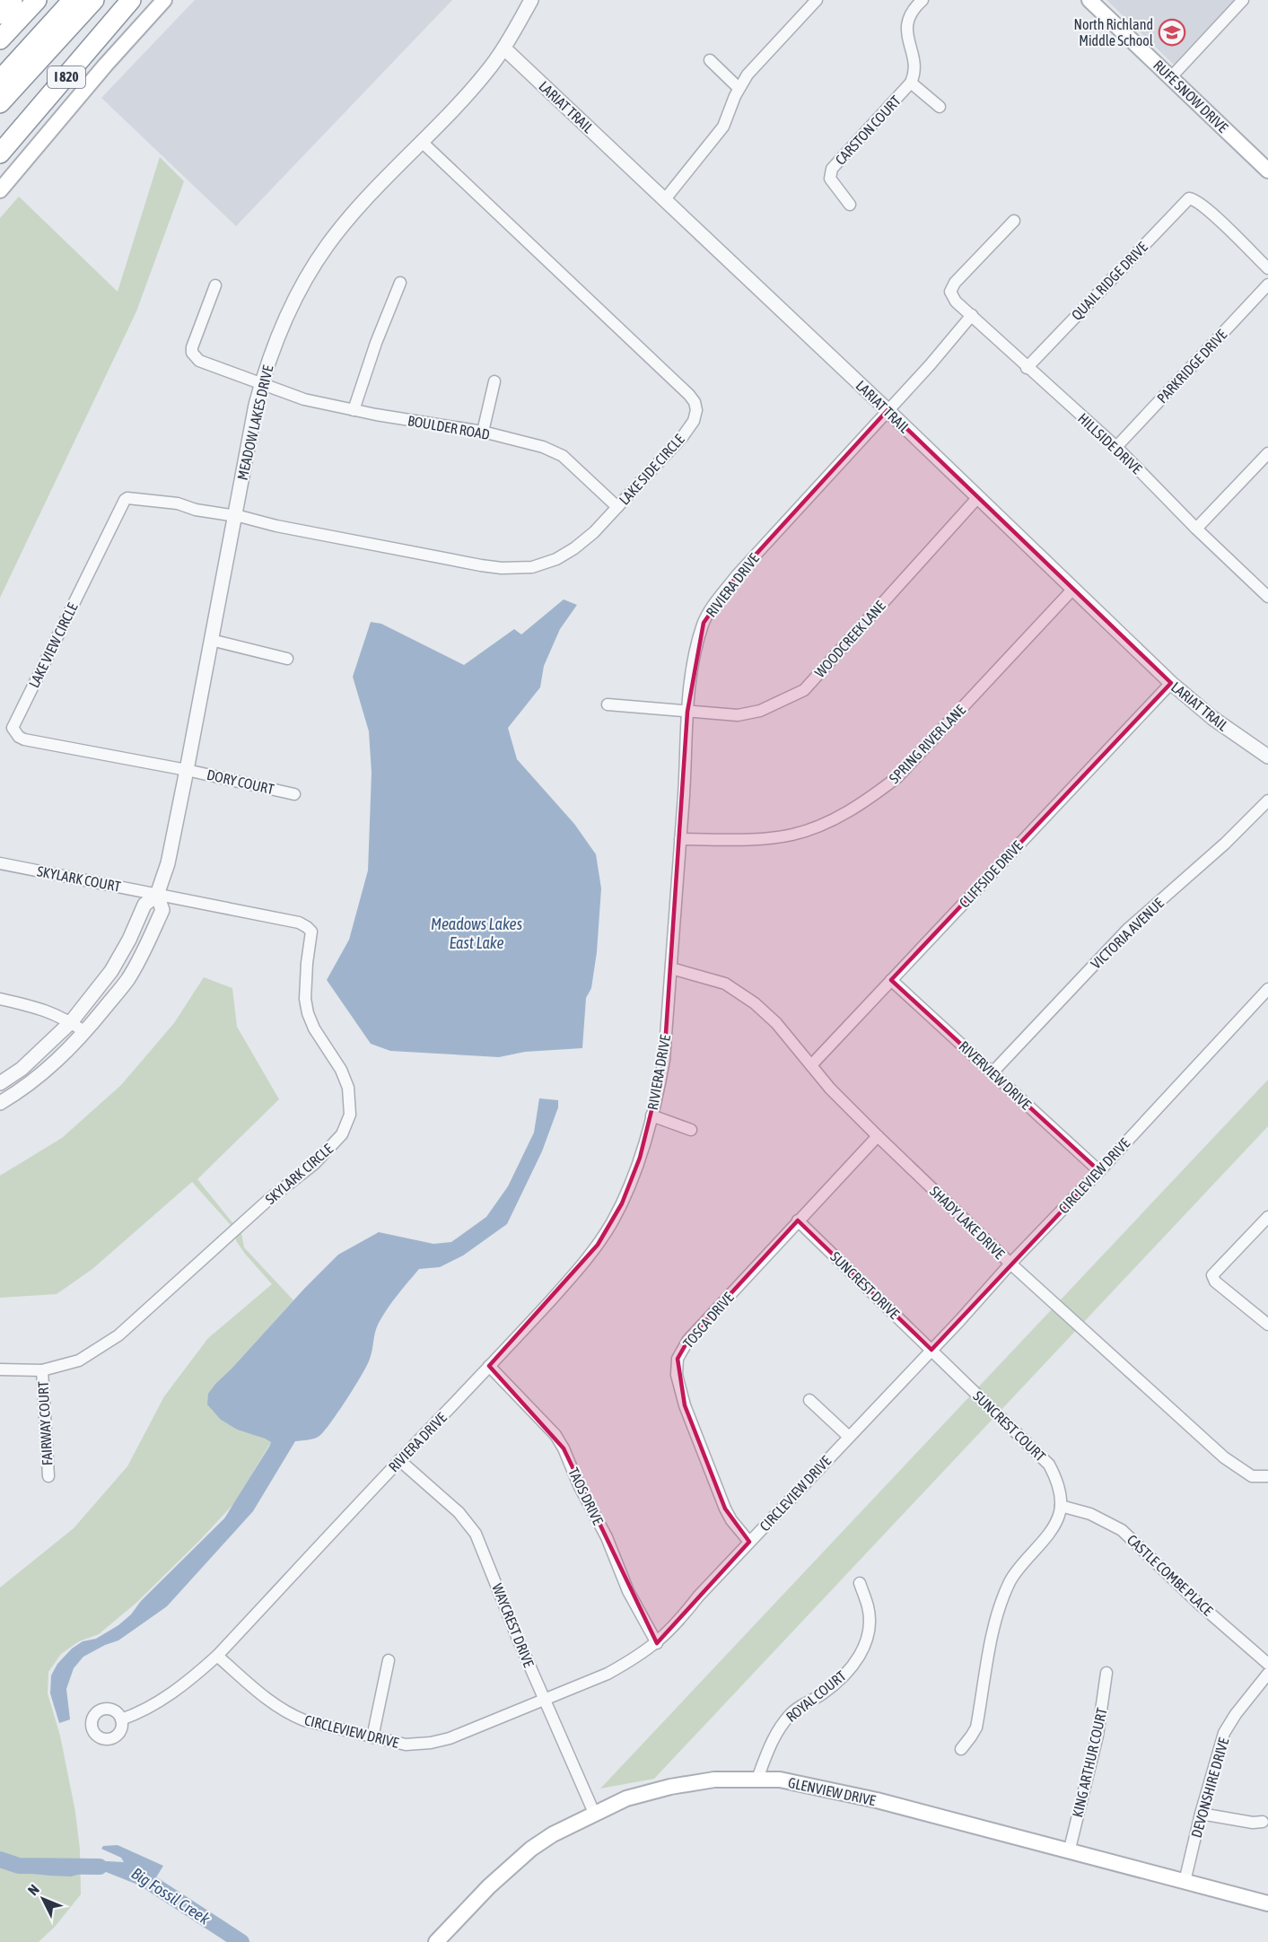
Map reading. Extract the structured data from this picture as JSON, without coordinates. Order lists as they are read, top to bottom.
{
  "streets": {
    "highway": ["I 820"],
    "main road": ["RUFE SNOW DRIVE", "GLENVIEW DRIVE"],
    "street": [
      "LARIAT TRAIL",
      "CARSTON COURT",
      "QUAIL RIDGE DRIVE",
      "PARKRIDGE DRIVE",
      "MEADOW LAKES DRIVE",
      "BOULDER ROAD",
      "HILLSIDE DRIVE",
      "LAKE SIDE CIRCLE",
      "RIVIERA DRIVE",
      "WOODCREEK LANE",
      "LAKE VIEW CIRCLE",
      "SPRING RIVER LANE",
      "DORY COURT",
      "CLIFFSIDE DRIVE",
      "SKYLARK COURT",
      "VICTORIA AVENUE",
      "RIVERVIEW DRIVE",
      "SKYLARK CIRCLE",
      "CIRCLEVIEW DRIVE",
      "SHADY LAKE DRIVE",
      "SUNCREST DRIVE",
      "TOSCA DRIVE",
      "FAIRWAY COURT",
      "SUNCREST COURT",
      "TAOS DRIVE",
      "CASTLE COMBE PLACE",
      "WAYCREST DRIVE",
      "ROYAL COURT",
      "KING ARTHUR COURT",
      "DEVONSHIRE DRIVE"
    ]
  },
  "crossings": [
    ["LARIAT TRAIL", "MEADOW LAKES DRIVE"],
    ["LARIAT TRAIL", "RIVIERA DRIVE"],
    ["LARIAT TRAIL", "WOODCREEK LANE"],
    ["LARIAT TRAIL", "SPRING RIVER LANE"],
    ["LARIAT TRAIL", "CLIFFSIDE DRIVE"],
    ["QUAIL RIDGE DRIVE", "HILLSIDE DRIVE"],
    ["PARKRIDGE DRIVE", "HILLSIDE DRIVE"],
    ["MEADOW LAKES DRIVE", "BOULDER ROAD"],
    ["MEADOW LAKES DRIVE", "LAKE SIDE CIRCLE"],
    ["MEADOW LAKES DRIVE", "LAKE VIEW CIRCLE"],
    ["MEADOW LAKES DRIVE", "DORY COURT"],
    ["MEADOW LAKES DRIVE", "SKYLARK COURT"],
    ["MEADOW LAKES DRIVE", "SKYLARK CIRCLE"],
    ["BOULDER ROAD", "LAKE SIDE CIRCLE"],
    ["HILLSIDE DRIVE", "RIVIERA DRIVE"],
    ["LAKE SIDE CIRCLE", "LAKE VIEW CIRCLE"],
    ["RIVIERA DRIVE", "WOODCREEK LANE"],
    ["RIVIERA DRIVE", "SPRING RIVER LANE"],
    ["RIVIERA DRIVE", "CIRCLEVIEW DRIVE"],
    ["RIVIERA DRIVE", "SHADY LAKE DRIVE"],
    ["RIVIERA DRIVE", "TAOS DRIVE"],
    ["RIVIERA DRIVE", "WAYCREST DRIVE"],
    ["LAKE VIEW CIRCLE", "DORY COURT"],
    ["CLIFFSIDE DRIVE", "RIVERVIEW DRIVE"],
    ["CLIFFSIDE DRIVE", "SHADY LAKE DRIVE"],
    ["SKYLARK COURT", "SKYLARK CIRCLE"],
    ["VICTORIA AVENUE", "RIVERVIEW DRIVE"],
    ["RIVERVIEW DRIVE", "CIRCLEVIEW DRIVE"],
    ["SKYLARK CIRCLE", "FAIRWAY COURT"],
    ["CIRCLEVIEW DRIVE", "SHADY LAKE DRIVE"],
    ["CIRCLEVIEW DRIVE", "SUNCREST DRIVE"],
    ["CIRCLEVIEW DRIVE", "TOSCA DRIVE"],
    ["CIRCLEVIEW DRIVE", "SUNCREST COURT"],
    ["CIRCLEVIEW DRIVE", "TAOS DRIVE"],
    ["CIRCLEVIEW DRIVE", "WAYCREST DRIVE"],
    ["SHADY LAKE DRIVE", "TOSCA DRIVE"],
    ["SUNCREST DRIVE", "TOSCA DRIVE"],
    ["SUNCREST DRIVE", "SUNCREST COURT"],
    ["SUNCREST COURT", "CASTLE COMBE PLACE"],
    ["WAYCREST DRIVE", "GLENVIEW DRIVE"],
    ["ROYAL COURT", "GLENVIEW DRIVE"],
    ["KING ARTHUR COURT", "GLENVIEW DRIVE"],
    ["DEVONSHIRE DRIVE", "GLENVIEW DRIVE"]
  ],
  "water": ["Meadows Lakes East Lake", "Big Fossil Creek"],
  "places": {
    "school or university": ["North Richland Middle School"]
  },
  "north": "top left"
}
